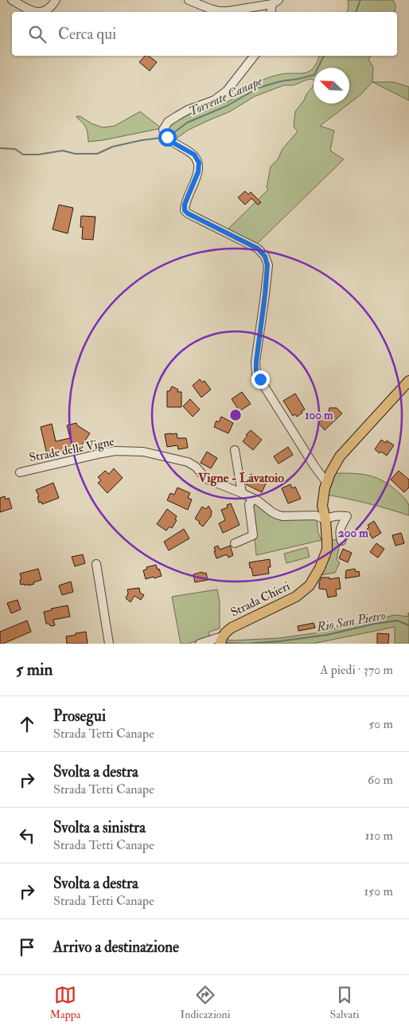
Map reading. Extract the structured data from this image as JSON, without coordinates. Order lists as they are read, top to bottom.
{
  "streets": {
    "main road": ["Strada Chieri"],
    "street": ["Strade delle Vigne"]
  },
  "crossings": [
    ["Strade delle Vigne", "Strada Chieri"]
  ],
  "districts": ["Vigne - Lavatoio"],
  "water": ["Torrente Canape", "Rio San Pietro"],
  "north": "top left",
  "page": {
    "search": "Cerca qui",
    "heading": ["5 min", "A piedi · 370 m"],
    "list": [
      ["Prosegui", "Strada Tetti Canape", "50 m"],
      ["Svolta a destra", "Strada Tetti Canape", "60 m"],
      ["Svolta a sinistra", "Strada Tetti Canape", "110 m"],
      ["Svolta a destra", "Strada Tetti Canape", "150 m"],
      "Arrivo a destinazione"
    ],
    "nav": ["Mappa", "Indicazioni", "Salvati"]
  },
  "rings": ["100 m", "200 m"]
}
